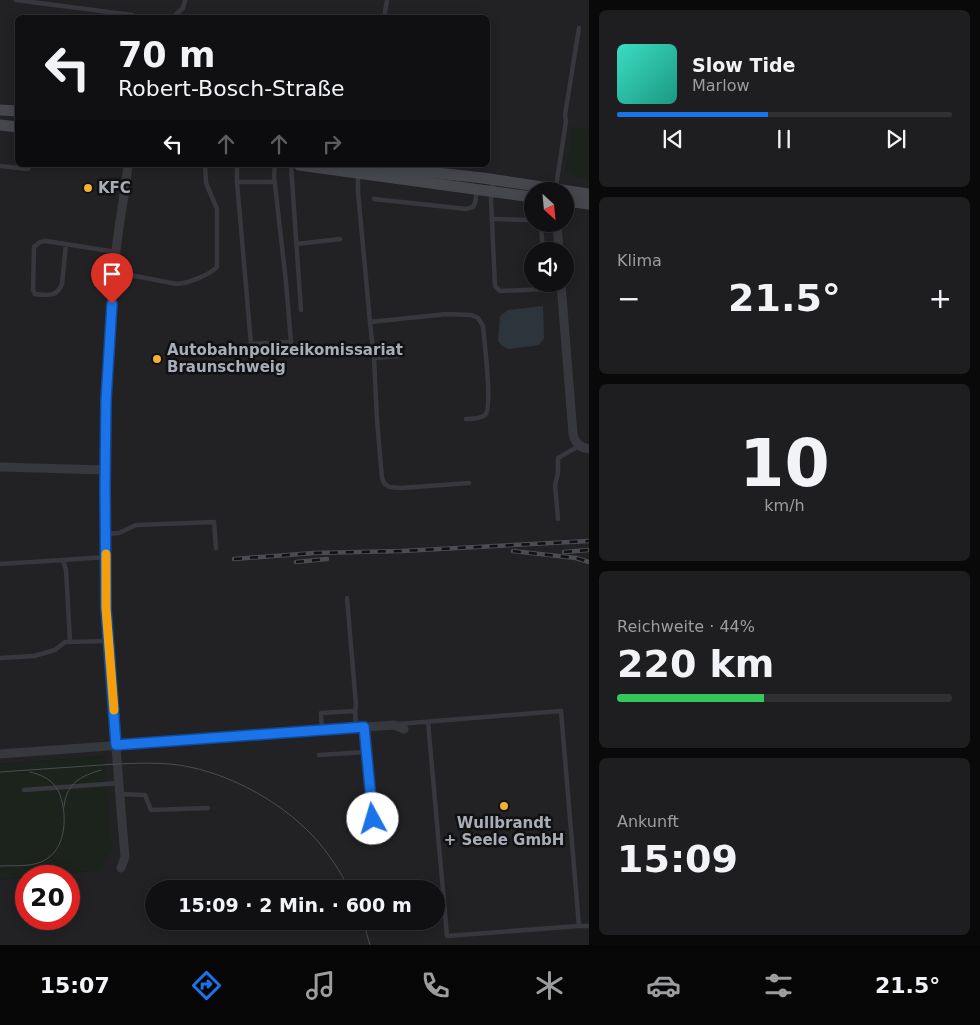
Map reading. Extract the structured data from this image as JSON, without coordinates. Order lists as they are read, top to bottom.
{
  "places": ["KFC", "Autobahnpolizeikomissariat Braunschweig", "Wullbrandt + Seele GmbH"],
  "north": "bottom right",
  "page": {
    "turn": ["70 m", "Robert-Bosch-Straße"],
    "song": ["Slow Tide", "Marlow"],
    "tile": [
      "Klima",
      ["10", "km/h"],
      ["Reichweite · 44%", "220 km"],
      ["Ankunft", "15:09"]
    ],
    "heat": ["−", "21.5°", "+"],
    "limit": "20",
    "trip": "15:09 · 2 Min. · 600 m",
    "tabs": ["15:07", "21.5°"]
  }
}
